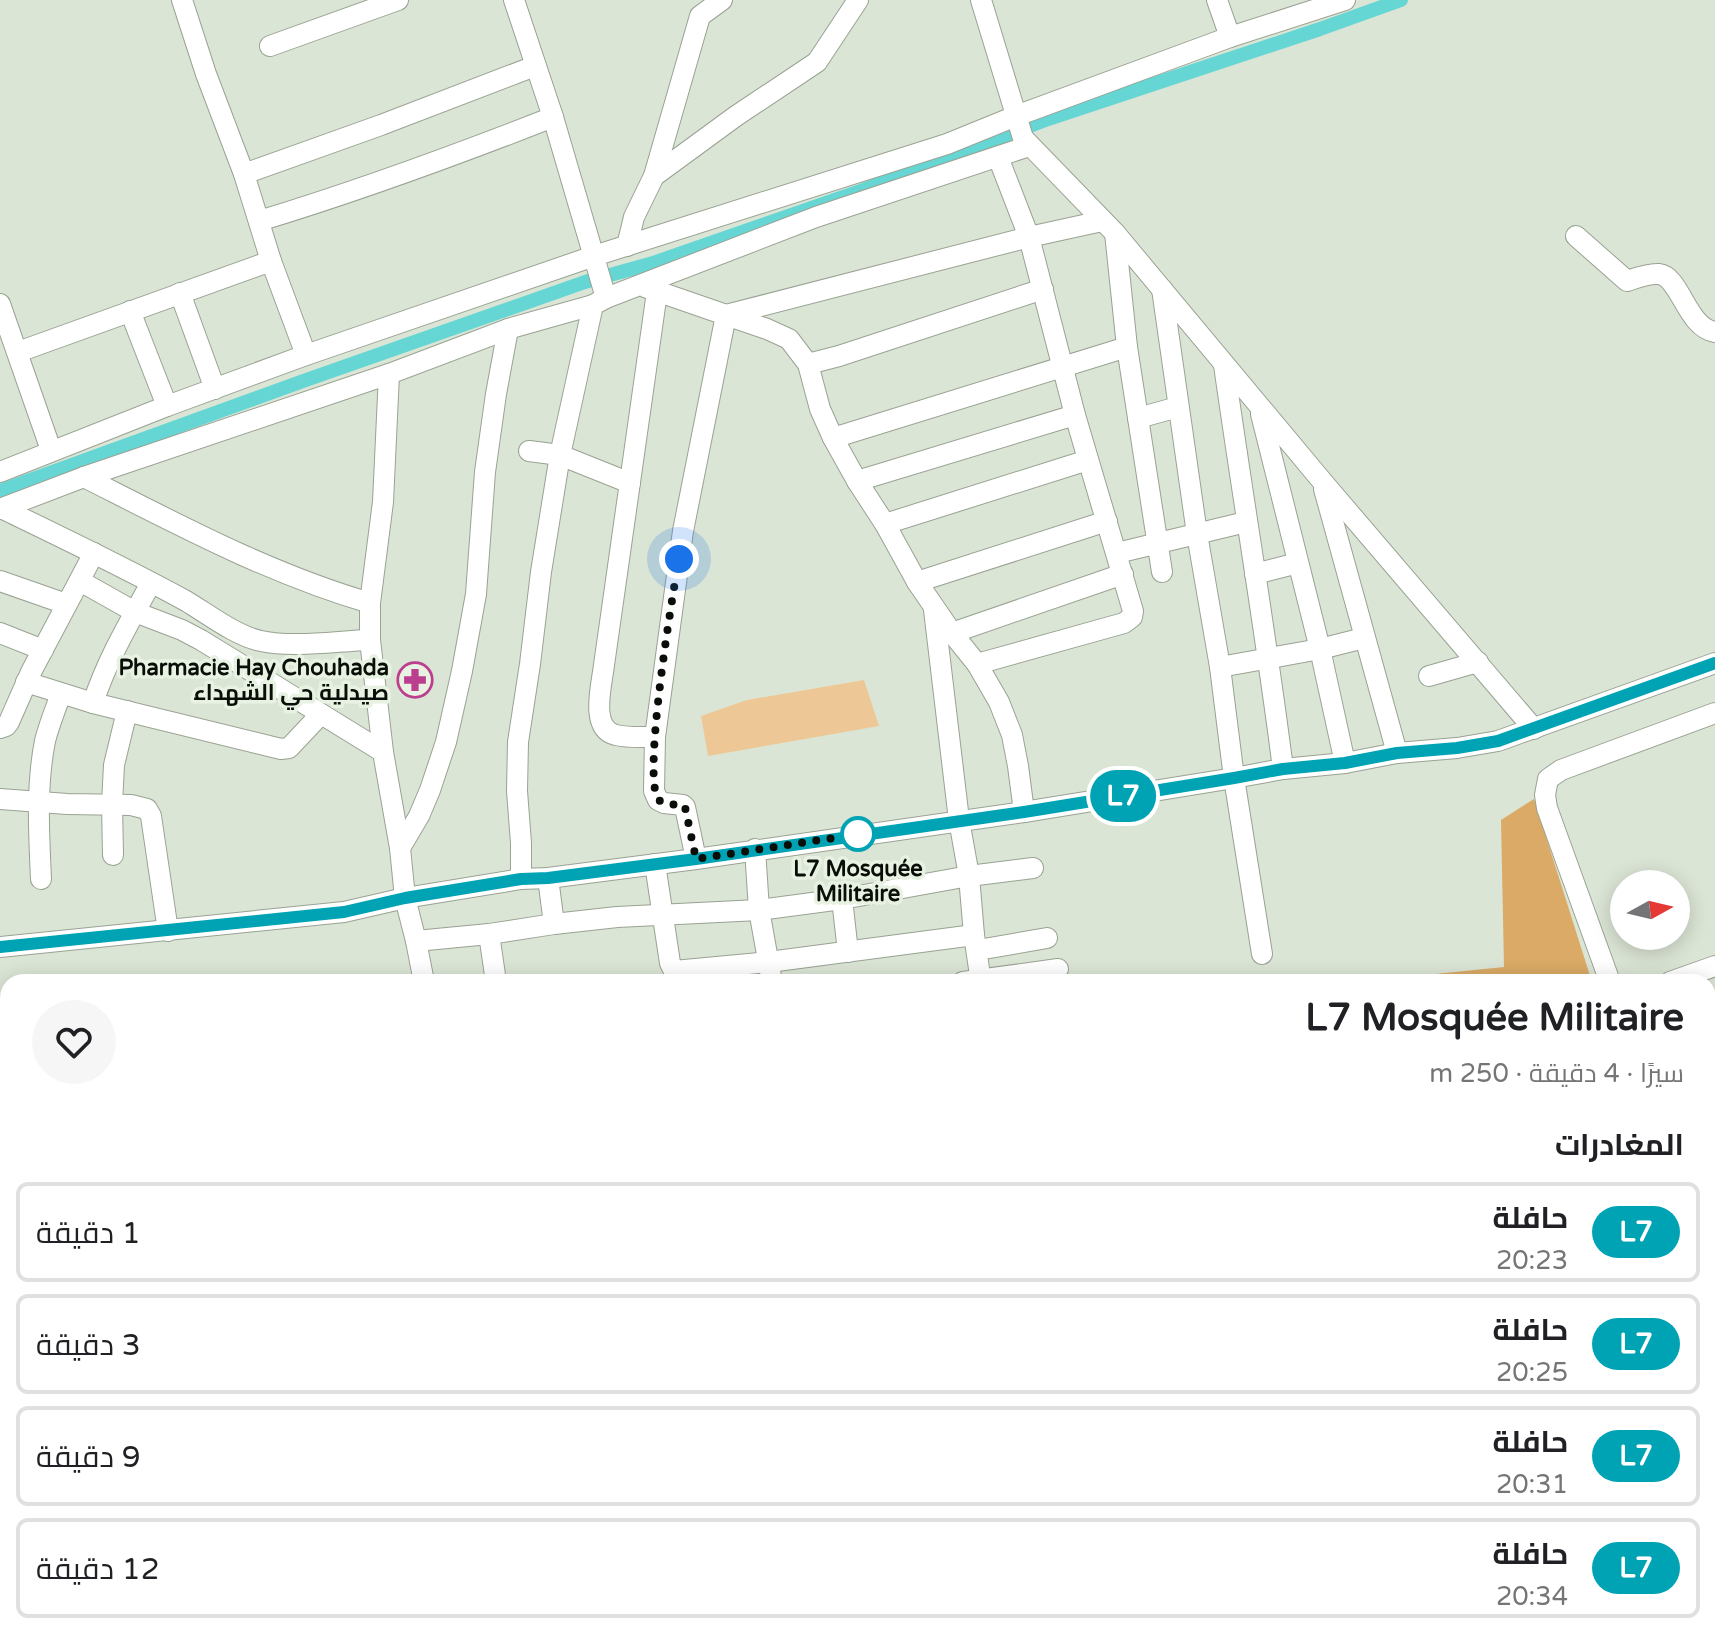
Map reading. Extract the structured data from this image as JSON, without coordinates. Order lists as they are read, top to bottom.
{
  "places": {
    "pharmacy": ["Pharmacie Hay Chouhada صيدلية حي الشهداء"],
    "other": ["L7 Mosquée Militaire"]
  },
  "lines": ["bus line L7"],
  "north": "right",
  "page": {
    "on_map": "L7",
    "heading": [
      ["L7 Mosquée Militaire", "سيرًا · 4 دقيقة · 250 m"],
      "المغادرات"
    ],
    "list": [
      {
        "mark": "L7",
        "name": "حافلة",
        "note": "20:23",
        "value": "1 دقيقة"
      },
      {
        "mark": "L7",
        "name": "حافلة",
        "note": "20:25",
        "value": "3 دقيقة"
      },
      {
        "mark": "L7",
        "name": "حافلة",
        "note": "20:31",
        "value": "9 دقيقة"
      },
      {
        "mark": "L7",
        "name": "حافلة",
        "note": "20:34",
        "value": "12 دقيقة"
      }
    ]
  }
}
